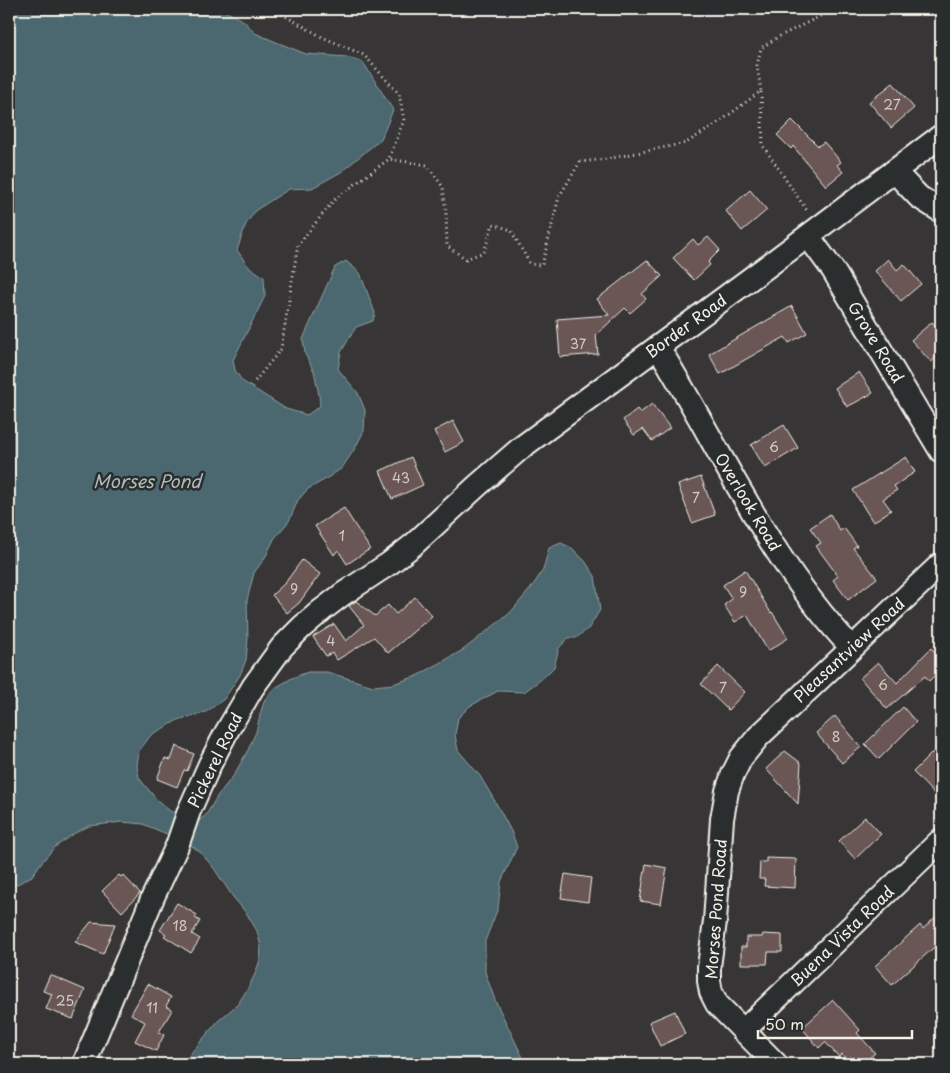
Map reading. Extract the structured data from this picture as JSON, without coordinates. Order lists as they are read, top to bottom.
{
  "streets": {
    "street": [
      "Border Road",
      "Grove Road",
      "Overlook Road",
      "Pleasantview Road",
      "Pickerel Road",
      "Morses Pond Road",
      "Buena Vista Road"
    ]
  },
  "crossings": [
    ["Border Road", "Grove Road"],
    ["Border Road", "Overlook Road"],
    ["Border Road", "Pickerel Road"],
    ["Overlook Road", "Pleasantview Road"],
    ["Pleasantview Road", "Morses Pond Road"],
    ["Morses Pond Road", "Buena Vista Road"]
  ],
  "water": ["Morses Pond"],
  "house_numbers": [
    "27",
    "37",
    "6",
    "43",
    "7",
    "1",
    "9",
    "9",
    "4",
    "6",
    "7",
    "8",
    "18",
    "25",
    "11"
  ],
  "scale_bar": "50 m"
}
